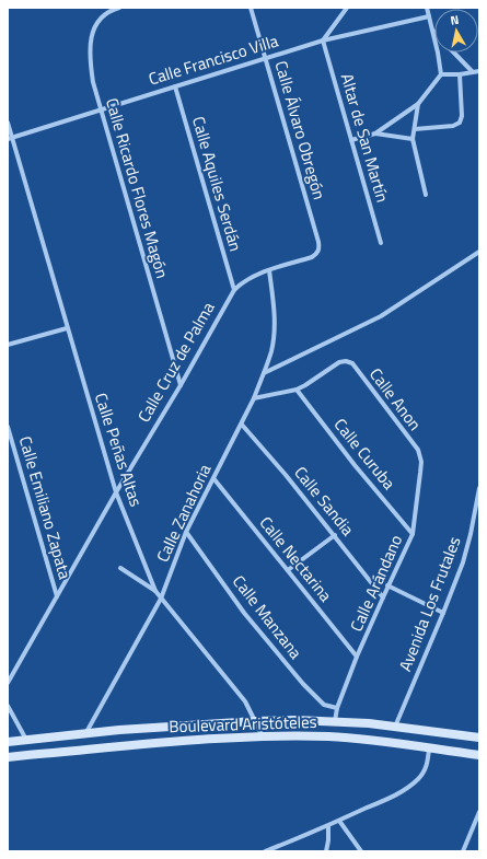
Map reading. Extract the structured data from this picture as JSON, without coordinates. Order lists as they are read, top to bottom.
{
  "streets": {
    "street": [
      "Calle Francisco Villa",
      "Calle Álvaro Obregón",
      "Altar de San Martín",
      "Calle Aquiles Serdán",
      "Calle Ricardo Flores Magón",
      "Calle Cruz de Palma",
      "Calle Anon",
      "Calle Peñas Altas",
      "Calle Curuba",
      "Calle Sandia",
      "Calle Emiliano Zapata",
      "Calle Zanahoria",
      "Calle Nectarina",
      "Calle Arándano",
      "Avenida Los Frutales",
      "Calle Manzana",
      "Boulevard Aristóteles"
    ]
  },
  "crossings": [
    ["Calle Francisco Villa", "Calle Álvaro Obregón"],
    ["Calle Francisco Villa", "Altar de San Martín"],
    ["Calle Francisco Villa", "Calle Aquiles Serdán"],
    ["Calle Francisco Villa", "Calle Ricardo Flores Magón"],
    ["Calle Francisco Villa", "Calle Peñas Altas"],
    ["Calle Álvaro Obregón", "Calle Cruz de Palma"],
    ["Calle Aquiles Serdán", "Calle Cruz de Palma"],
    ["Calle Ricardo Flores Magón", "Calle Cruz de Palma"],
    ["Calle Cruz de Palma", "Calle Peñas Altas"],
    ["Calle Cruz de Palma", "Calle Emiliano Zapata"],
    ["Calle Cruz de Palma", "Calle Zanahoria"],
    ["Calle Anon", "Calle Curuba"],
    ["Calle Anon", "Calle Arándano"],
    ["Calle Peñas Altas", "Calle Zanahoria"],
    ["Calle Peñas Altas", "Boulevard Aristóteles"],
    ["Calle Curuba", "Calle Arándano"],
    ["Calle Sandia", "Calle Zanahoria"],
    ["Calle Sandia", "Calle Arándano"],
    ["Calle Zanahoria", "Calle Nectarina"],
    ["Calle Zanahoria", "Calle Manzana"],
    ["Calle Zanahoria", "Boulevard Aristóteles"],
    ["Calle Nectarina", "Calle Arándano"],
    ["Calle Arándano", "Calle Manzana"],
    ["Calle Arándano", "Boulevard Aristóteles"],
    ["Avenida Los Frutales", "Boulevard Aristóteles"]
  ],
  "north": "top"
}
